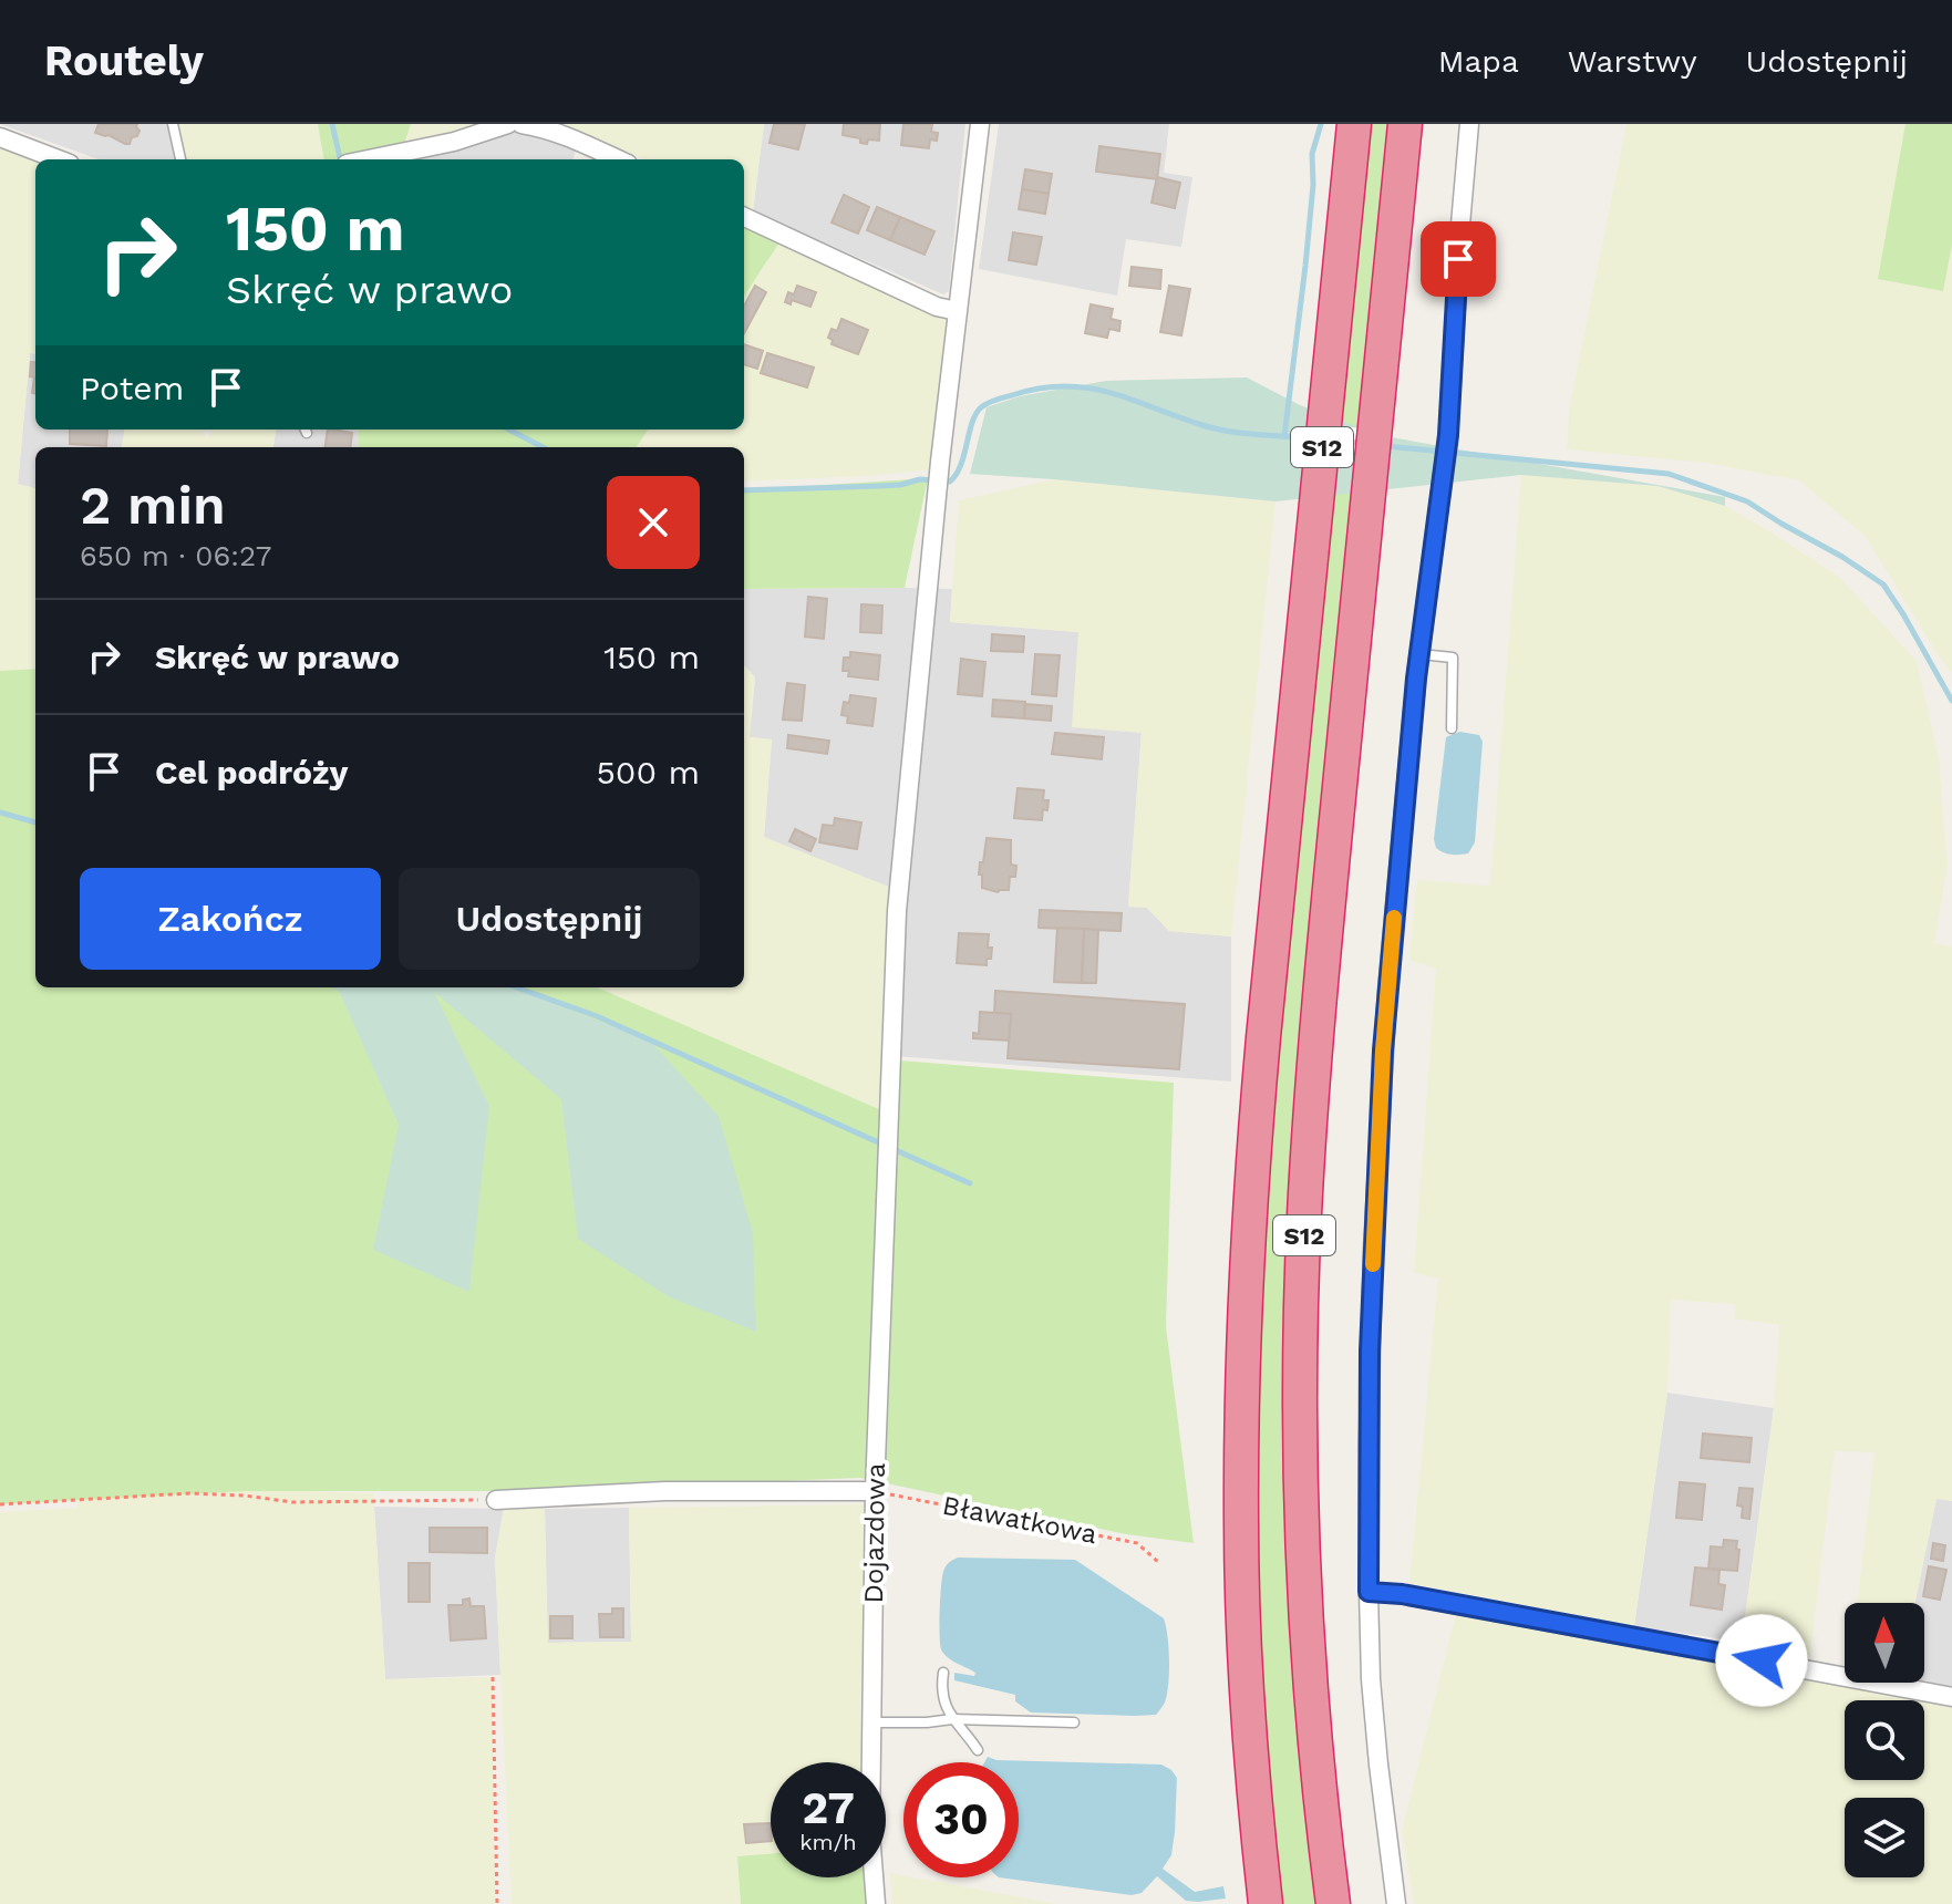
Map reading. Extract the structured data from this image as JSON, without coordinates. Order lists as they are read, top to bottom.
{
  "streets": {
    "highway": ["S12"],
    "street": ["Dojazdowa"],
    "path": ["Bławatkowa"]
  },
  "crossings": [
    ["Bławatkowa", "Dojazdowa"]
  ],
  "north": "top",
  "page": {
    "header": "Routely",
    "nav": ["Mapa", "Warstwy", "Udostępnij"],
    "turn": ["150 m", "Skręć w prawo"],
    "then": "Potem",
    "heading": ["2 min", "650 m · 06:27"],
    "list": [
      {
        "name": "Skręć w prawo",
        "value": "150 m"
      },
      {
        "name": "Cel podróży",
        "value": "500 m"
      }
    ],
    "buttons": ["Zakończ", "Udostępnij"],
    "speed": "27 km/h",
    "limit": "30"
  }
}
